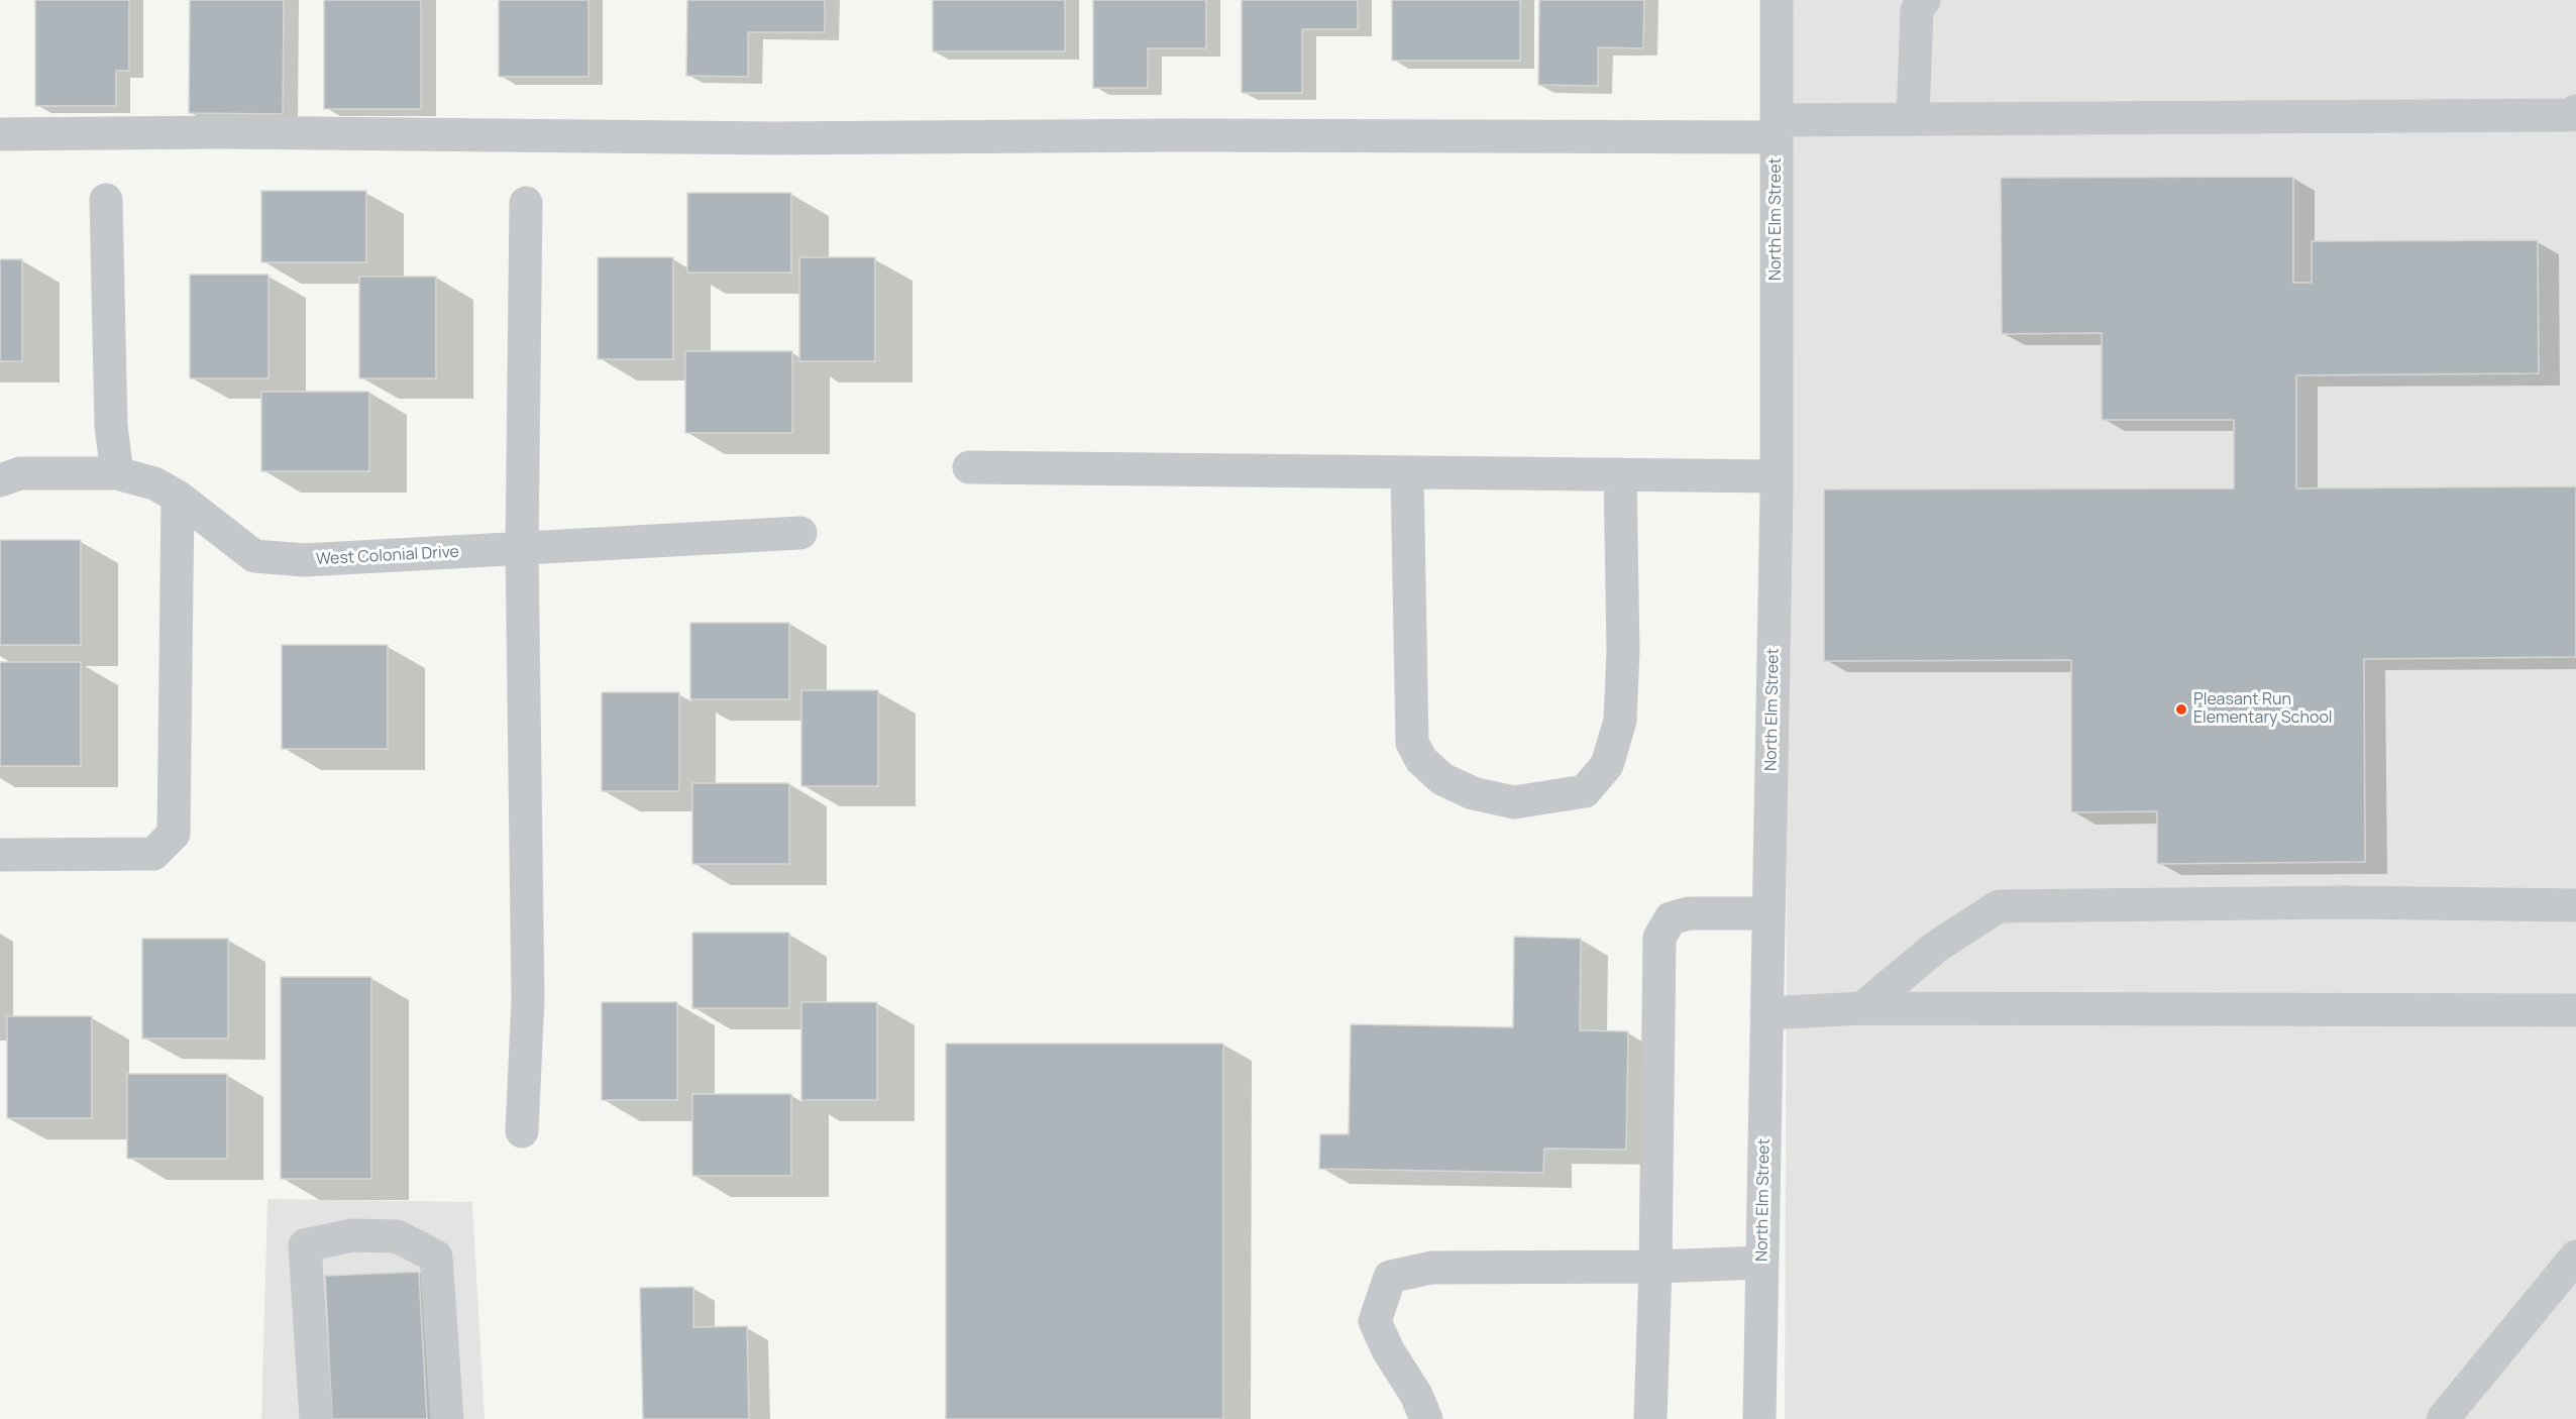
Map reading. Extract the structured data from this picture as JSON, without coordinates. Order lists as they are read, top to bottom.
{
  "streets": {
    "street": ["North Elm Street", "West Colonial Drive"]
  },
  "places": ["Pleasant Run Elementary School"]
}
